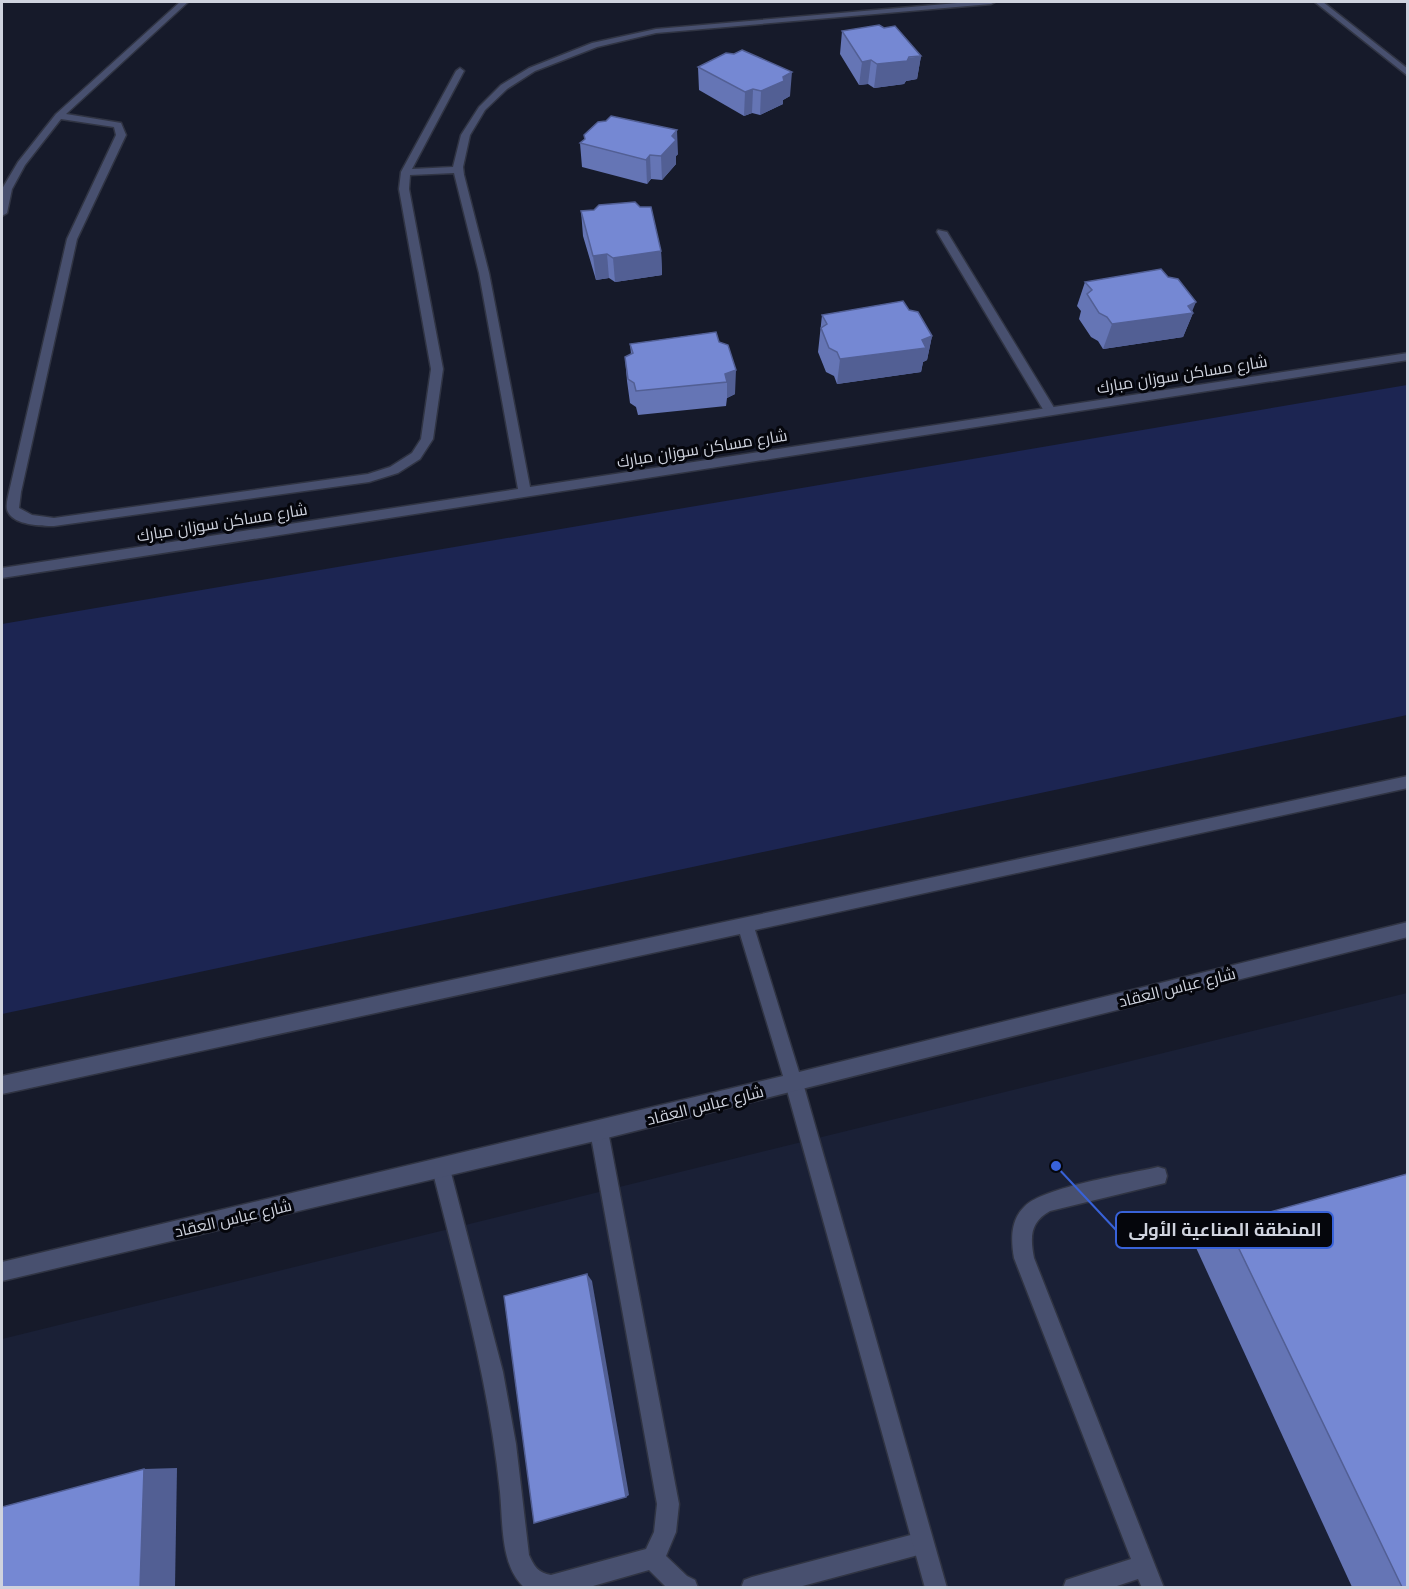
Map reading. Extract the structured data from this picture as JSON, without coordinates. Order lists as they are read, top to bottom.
{
  "streets": {
    "street": ["شارع مساكن سوزان مبارك", "شارع عباس العقاد"]
  },
  "places": ["المنطقة الصناعية الأولى"]
}
